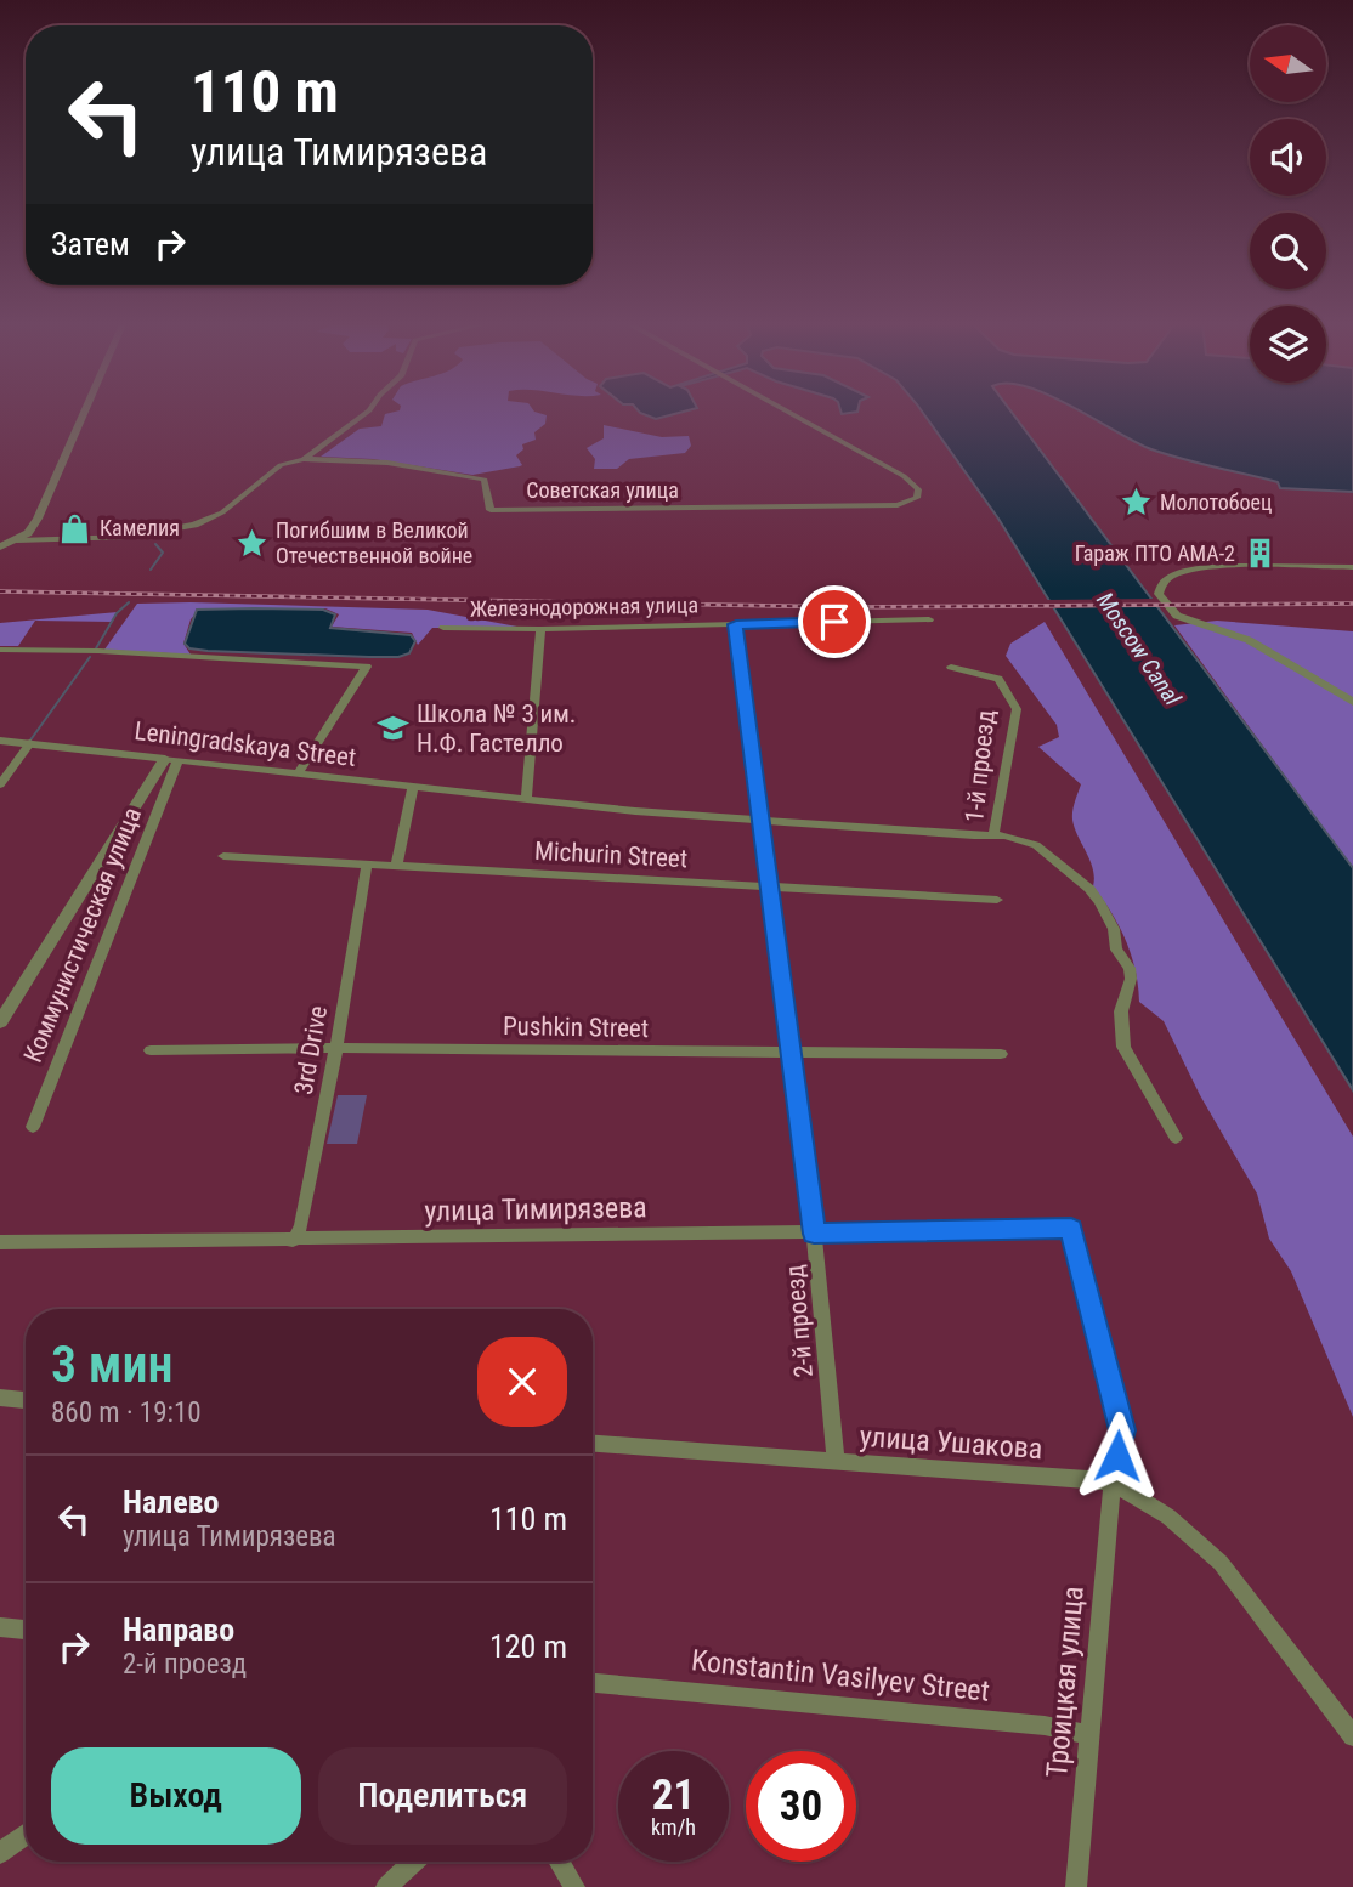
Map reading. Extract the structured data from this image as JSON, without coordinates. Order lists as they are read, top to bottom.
{
  "streets": {
    "street": [
      "Советская улица",
      "Железнодорожная улица",
      "Leningradskaya Street",
      "1-й проезд",
      "Michurin Street",
      "Коммунистическая улица",
      "Pushkin Street",
      "3rd Drive",
      "улица Тимирязева",
      "2-й проезд",
      "улица Ушакова",
      "Konstantin Vasilyev Street",
      "Троицкая улица"
    ]
  },
  "crossings": [
    ["Железнодорожная улица", "2-й проезд"],
    ["Leningradskaya Street", "1-й проезд"],
    ["Leningradskaya Street", "Коммунистическая улица"],
    ["Leningradskaya Street", "2-й проезд"],
    ["Michurin Street", "3rd Drive"],
    ["Michurin Street", "2-й проезд"],
    ["Pushkin Street", "3rd Drive"],
    ["Pushkin Street", "2-й проезд"],
    ["3rd Drive", "улица Тимирязева"],
    ["улица Тимирязева", "2-й проезд"],
    ["улица Тимирязева", "улица Ушакова"],
    ["улица Тимирязева", "Троицкая улица"],
    ["2-й проезд", "улица Ушакова"],
    ["улица Ушакова", "Троицкая улица"],
    ["Konstantin Vasilyev Street", "Троицкая улица"]
  ],
  "water": ["Moscow Canal"],
  "places": {
    "place": ["Молотобоец", "Погибшим в Великой Отечественной войне"],
    "shop": ["Камелия"],
    "building": ["Гараж ПТО АМА-2"],
    "school or university": ["Школа № 3 им. Н.Ф. Гастелло"]
  },
  "north": "left",
  "page": {
    "turn": ["110 m", "улица Тимирязева"],
    "then": "Затем",
    "heading": ["3 мин", "860 m · 19:10"],
    "list": [
      {
        "name": "Налево",
        "note": "улица Тимирязева",
        "value": "110 m"
      },
      {
        "name": "Направо",
        "note": "2-й проезд",
        "value": "120 m"
      }
    ],
    "buttons": ["Выход", "Поделиться"],
    "speed": "21 km/h",
    "limit": "30"
  }
}
